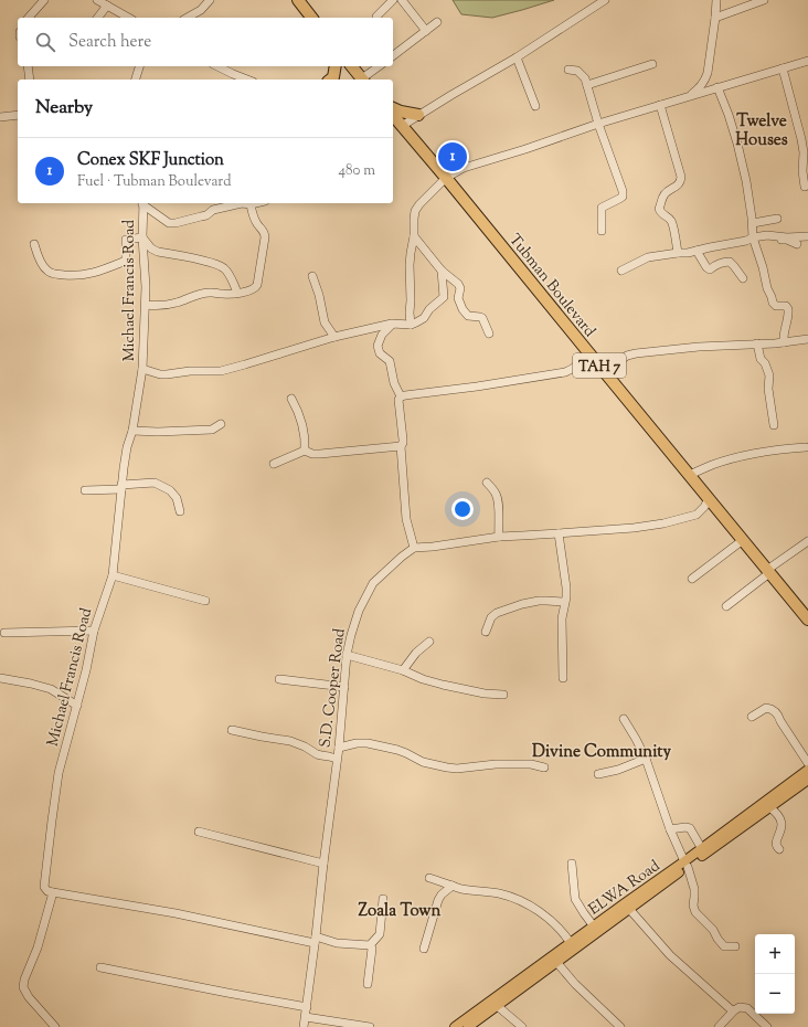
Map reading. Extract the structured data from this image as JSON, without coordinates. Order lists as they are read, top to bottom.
{
  "streets": {
    "highway": ["Tubman Boulevard", "TAH 7"],
    "main road": ["ELWA Road"],
    "street": ["Michael Francis Road", "S.D. Cooper Road"]
  },
  "districts": ["Twelve Houses", "Divine Community", "Zoala Town"],
  "page": {
    "search": "Search here",
    "heading": "Nearby",
    "list": [
      {
        "mark": "1",
        "name": "Conex SKF Junction",
        "note": "Fuel · Tubman Boulevard",
        "value": "480 m"
      }
    ],
    "pins": "1",
    "map_buttons": ["+", "−"]
  }
}
